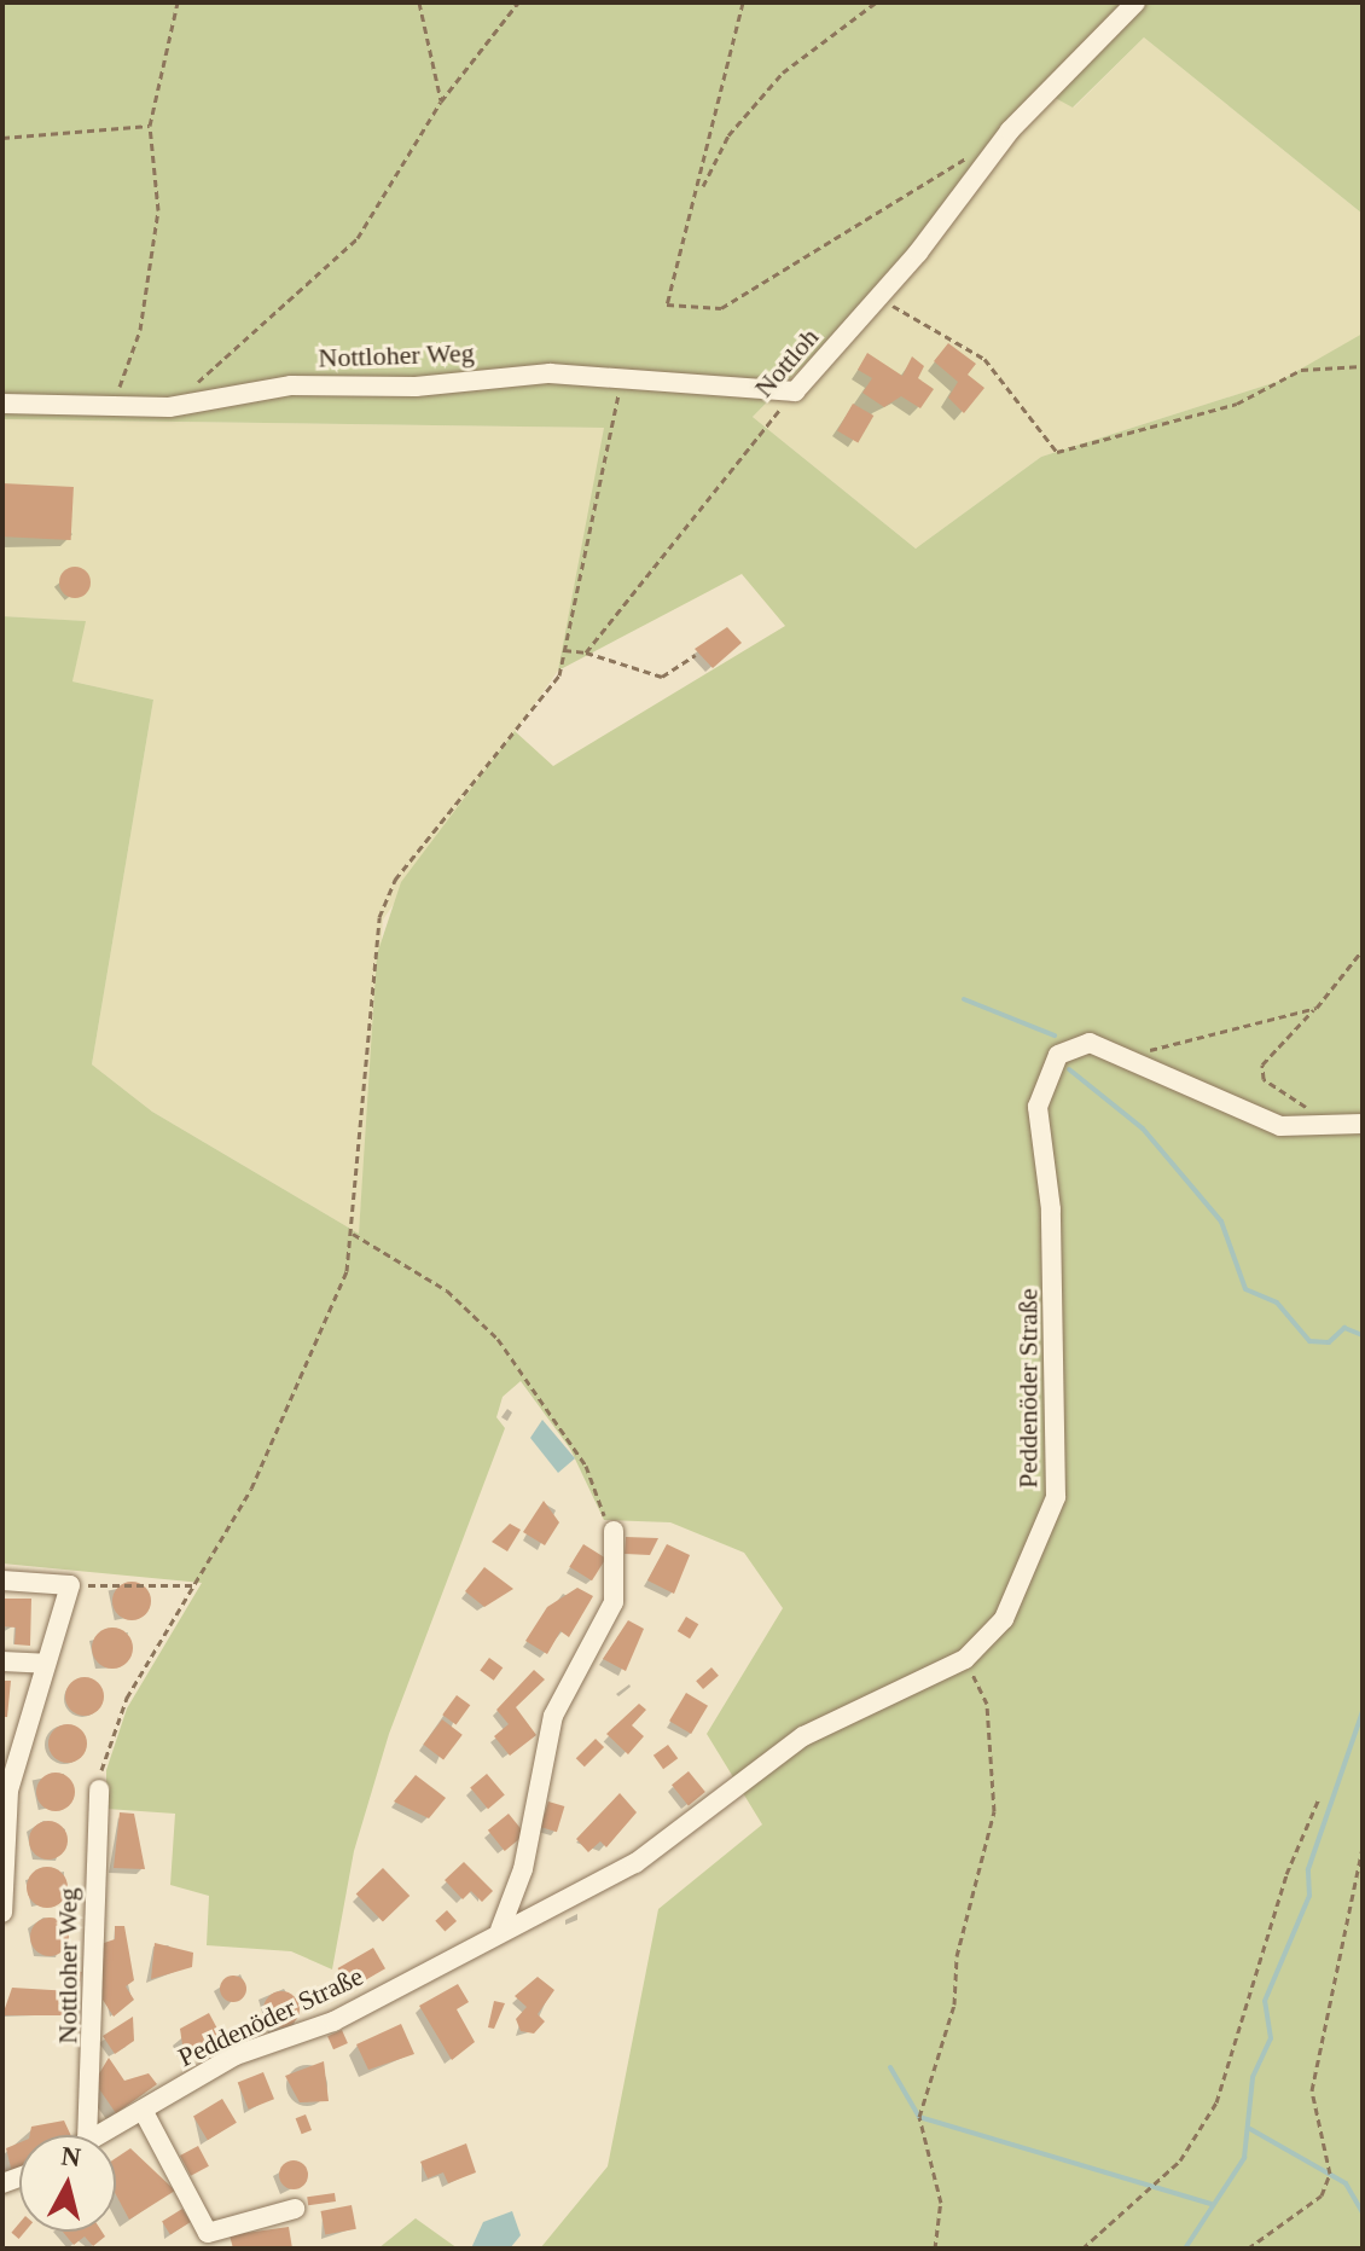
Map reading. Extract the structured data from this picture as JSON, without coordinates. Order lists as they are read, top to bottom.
{
  "streets": {
    "street": ["Nottloher Weg", "Nottloh", "Peddenöder Straße"]
  },
  "crossings": [
    ["Nottloher Weg", "Nottloh"]
  ],
  "north": "top"
}
